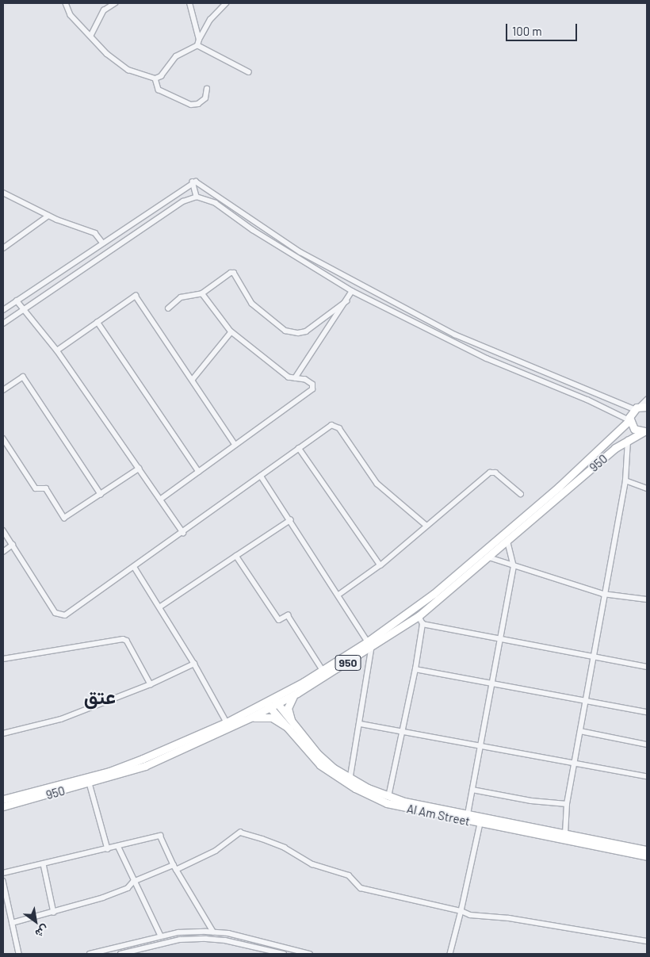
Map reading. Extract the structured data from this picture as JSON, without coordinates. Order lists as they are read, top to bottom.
{
  "streets": {
    "main road": ["950", "Al Am Street"]
  },
  "crossings": [
    ["950", "Al Am Street"]
  ],
  "districts": ["عتق"],
  "scale_bar": "100 m",
  "north": "bottom right"
}
